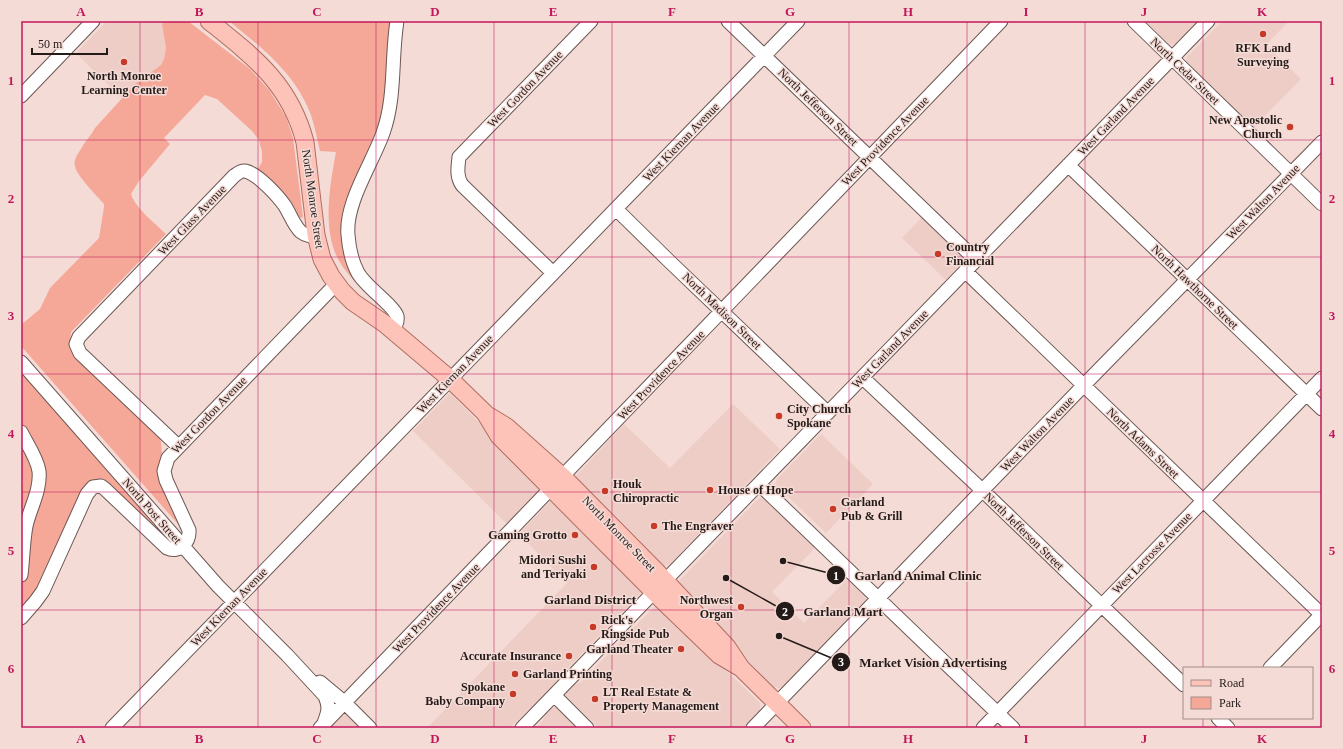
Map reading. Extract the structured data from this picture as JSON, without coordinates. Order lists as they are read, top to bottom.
{
  "streets": {
    "main road": ["North Monroe Street"],
    "street": [
      "North Cedar Street",
      "West Gordon Avenue",
      "North Jefferson Street",
      "West Garland Avenue",
      "West Providence Avenue",
      "West Kiernan Avenue",
      "West Walton Avenue",
      "West Glass Avenue",
      "North Hawthorne Street",
      "North Madison Street",
      "North Adams Street",
      "North Post Street",
      "West Lacrosse Avenue"
    ]
  },
  "crossings": [
    ["North Cedar Street", "West Garland Avenue"],
    ["North Cedar Street", "West Walton Avenue"],
    ["West Gordon Avenue", "West Kiernan Avenue"],
    ["West Gordon Avenue", "North Monroe Street"],
    ["West Gordon Avenue", "West Glass Avenue"],
    ["West Gordon Avenue", "North Post Street"],
    ["North Jefferson Street", "West Garland Avenue"],
    ["North Jefferson Street", "West Providence Avenue"],
    ["North Jefferson Street", "West Kiernan Avenue"],
    ["North Jefferson Street", "West Walton Avenue"],
    ["North Jefferson Street", "West Lacrosse Avenue"],
    ["West Garland Avenue", "North Monroe Street"],
    ["West Garland Avenue", "North Hawthorne Street"],
    ["West Garland Avenue", "North Madison Street"],
    ["West Garland Avenue", "North Adams Street"],
    ["West Providence Avenue", "North Monroe Street"],
    ["West Providence Avenue", "North Madison Street"],
    ["West Providence Avenue", "North Post Street"],
    ["West Kiernan Avenue", "North Monroe Street"],
    ["West Kiernan Avenue", "North Madison Street"],
    ["West Kiernan Avenue", "North Post Street"],
    ["North Monroe Street", "West Walton Avenue"],
    ["North Monroe Street", "West Glass Avenue"],
    ["West Walton Avenue", "North Hawthorne Street"],
    ["West Walton Avenue", "North Adams Street"],
    ["North Hawthorne Street", "West Lacrosse Avenue"],
    ["North Adams Street", "West Lacrosse Avenue"]
  ],
  "districts": ["Garland District"],
  "places": [
    "RFK Land Surveying",
    "North Monroe Learning Center",
    "New Apostolic Church",
    "Country Financial",
    "City Church Spokane",
    "House of Hope",
    "Houk Chiropractic",
    "Garland Pub & Grill",
    "The Engraver",
    "Gaming Grotto",
    "Garland Animal Clinic",
    "Midori Sushi and Teriyaki",
    "Garland Mart",
    "Northwest Organ",
    "Rick's Ringside Pub",
    "Market Vision Advertising",
    "Garland Theater",
    "Accurate Insurance",
    "Garland Printing",
    "Spokane Baby Company",
    "LT Real Estate & Property Management"
  ],
  "legend": ["Road", "Park"],
  "scale_bar": "50 m",
  "grid": {
    "columns": [
      "A",
      "B",
      "C",
      "D",
      "E",
      "F",
      "G",
      "H",
      "I",
      "J",
      "K"
    ],
    "rows": [
      "1",
      "2",
      "3",
      "4",
      "5",
      "6"
    ]
  }
}
